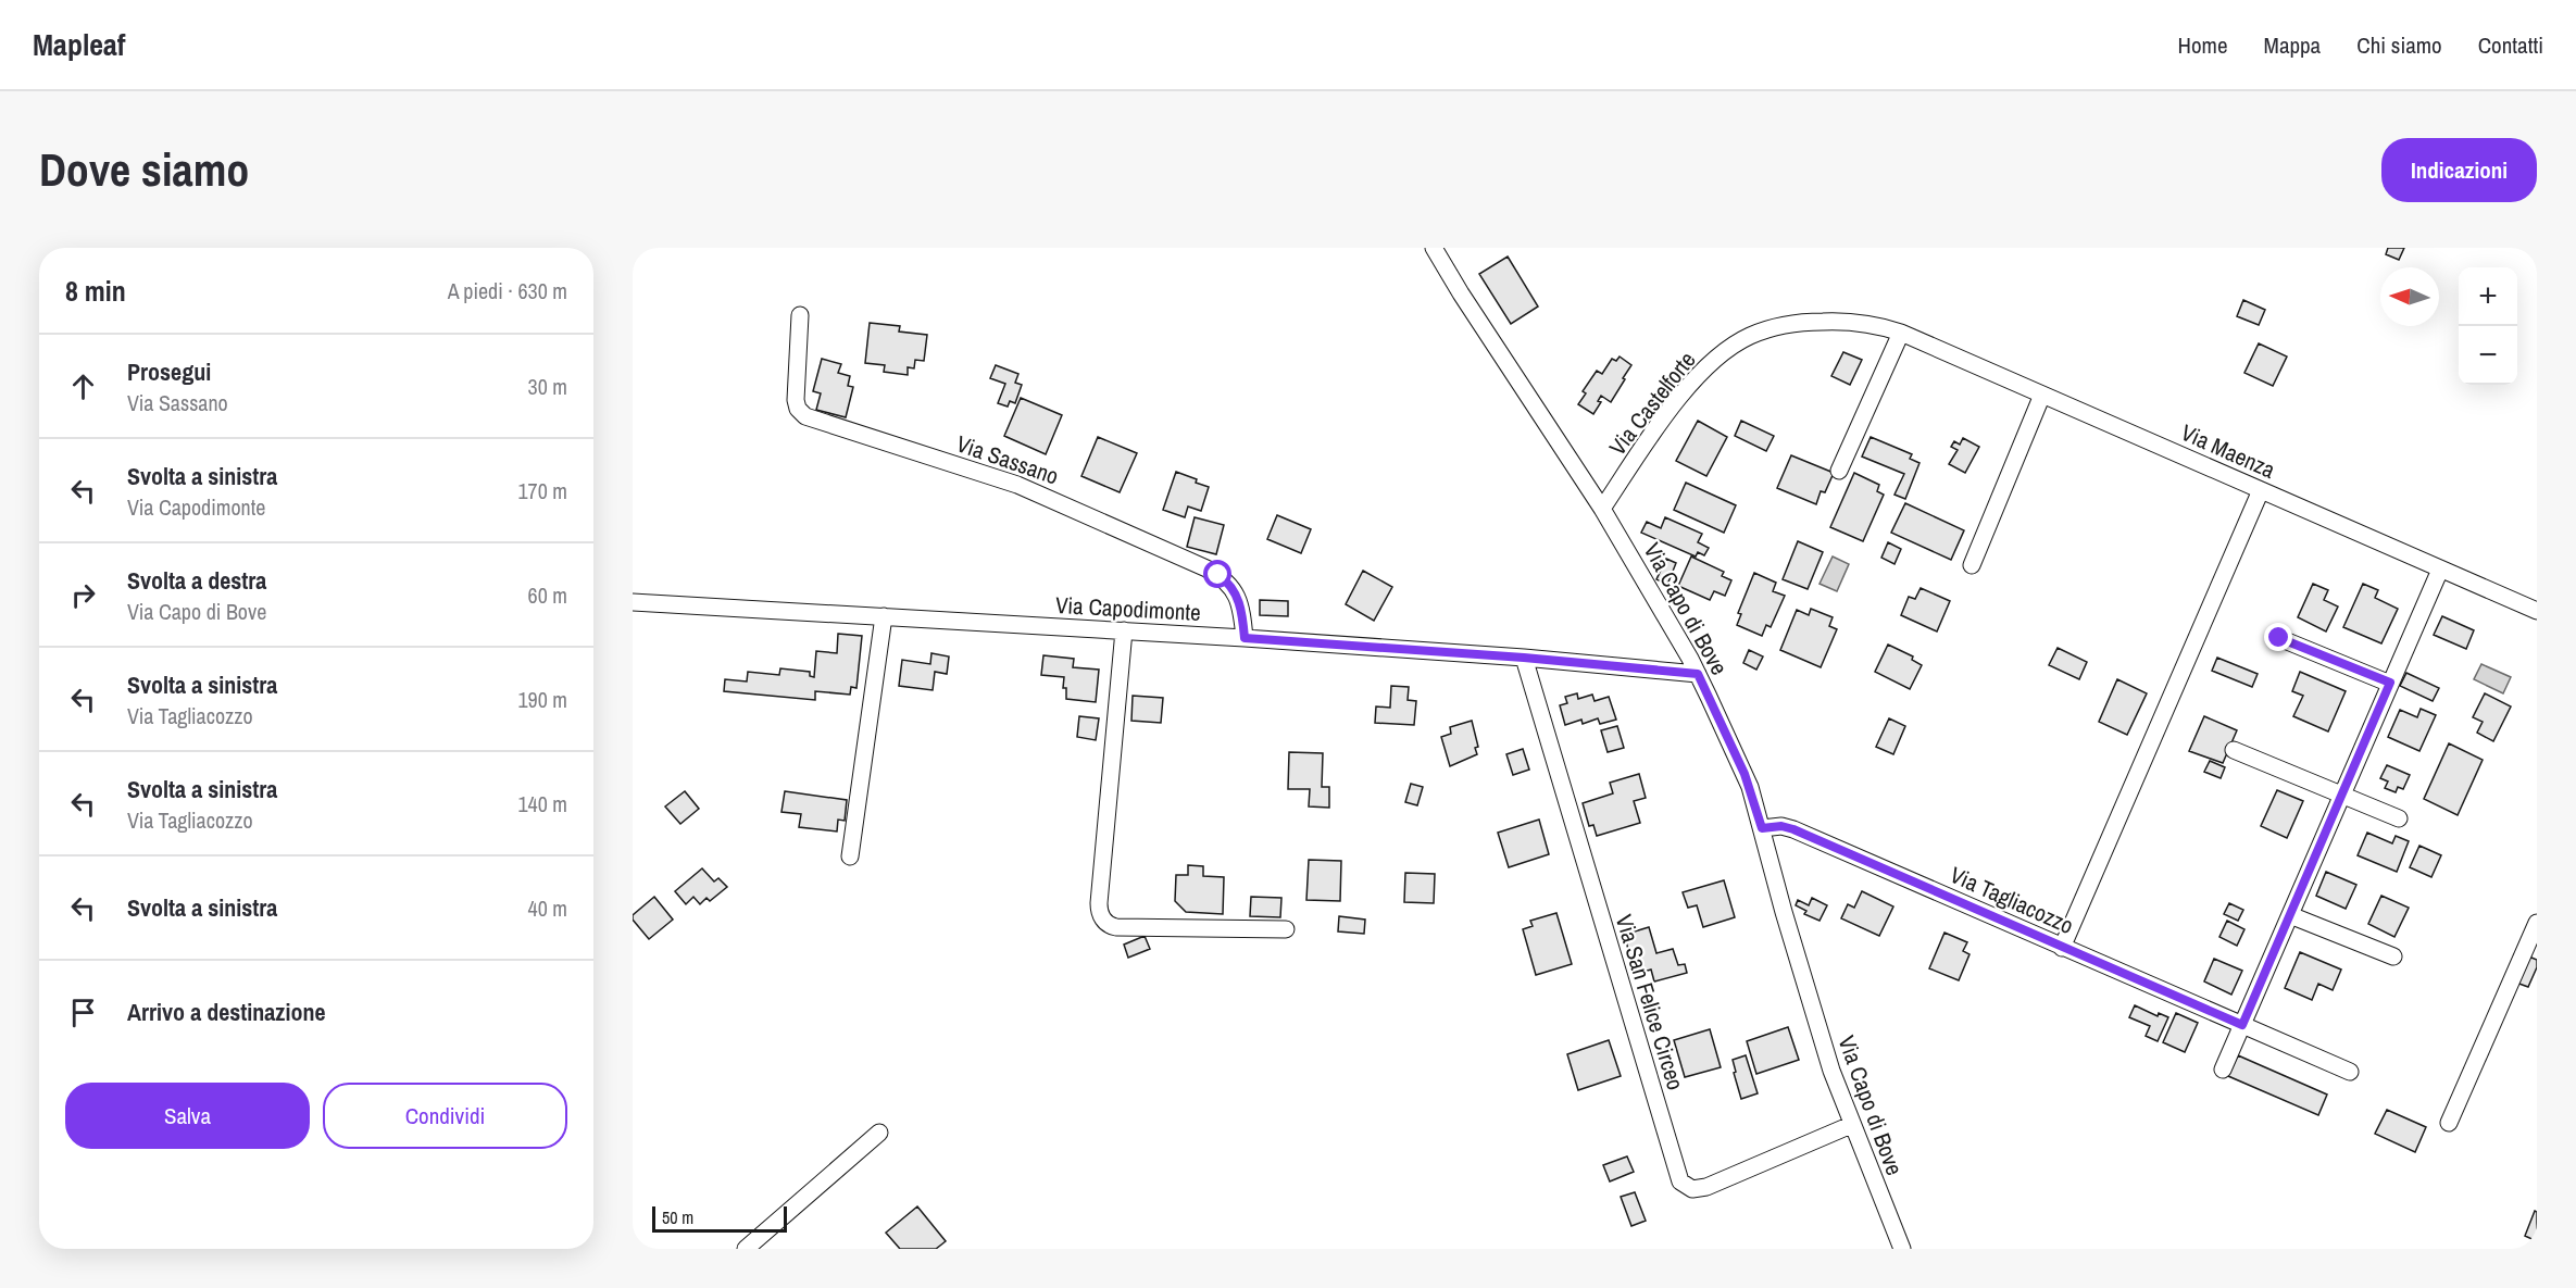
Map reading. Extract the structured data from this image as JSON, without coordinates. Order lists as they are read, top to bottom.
{
  "streets": {
    "street": [
      "Via Castelforte",
      "Via Maenza",
      "Via Sassano",
      "Via Capodimonte",
      "Via Capo di Bove",
      "Via Tagliacozzo",
      "Via San Felice Circeo"
    ]
  },
  "crossings": [
    ["Via Castelforte", "Via Maenza"],
    ["Via Castelforte", "Via Capo di Bove"],
    ["Via Sassano", "Via Capodimonte"],
    ["Via Capodimonte", "Via Capo di Bove"],
    ["Via Capodimonte", "Via San Felice Circeo"],
    ["Via Capo di Bove", "Via Tagliacozzo"],
    ["Via Capo di Bove", "Via San Felice Circeo"]
  ],
  "scale_bar": "50 m",
  "north": "left",
  "page": {
    "header": "Mapleaf",
    "nav": [
      "Home",
      "Mappa",
      "Chi siamo",
      "Contatti"
    ],
    "buttons": [
      "Indicazioni",
      ["Salva", "Condividi"]
    ],
    "title": "Dove siamo",
    "heading": ["8 min", "A piedi · 630 m"],
    "map_buttons": ["+", "−"],
    "list": [
      ["Prosegui", "Via Sassano", "30 m"],
      ["Svolta a sinistra", "Via Capodimonte", "170 m"],
      ["Svolta a destra", "Via Capo di Bove", "60 m"],
      ["Svolta a sinistra", "Via Tagliacozzo", "190 m"],
      ["Svolta a sinistra", "Via Tagliacozzo", "140 m"],
      ["Svolta a sinistra", "40 m"],
      "Arrivo a destinazione"
    ],
    "scale": "50 m"
  }
}
